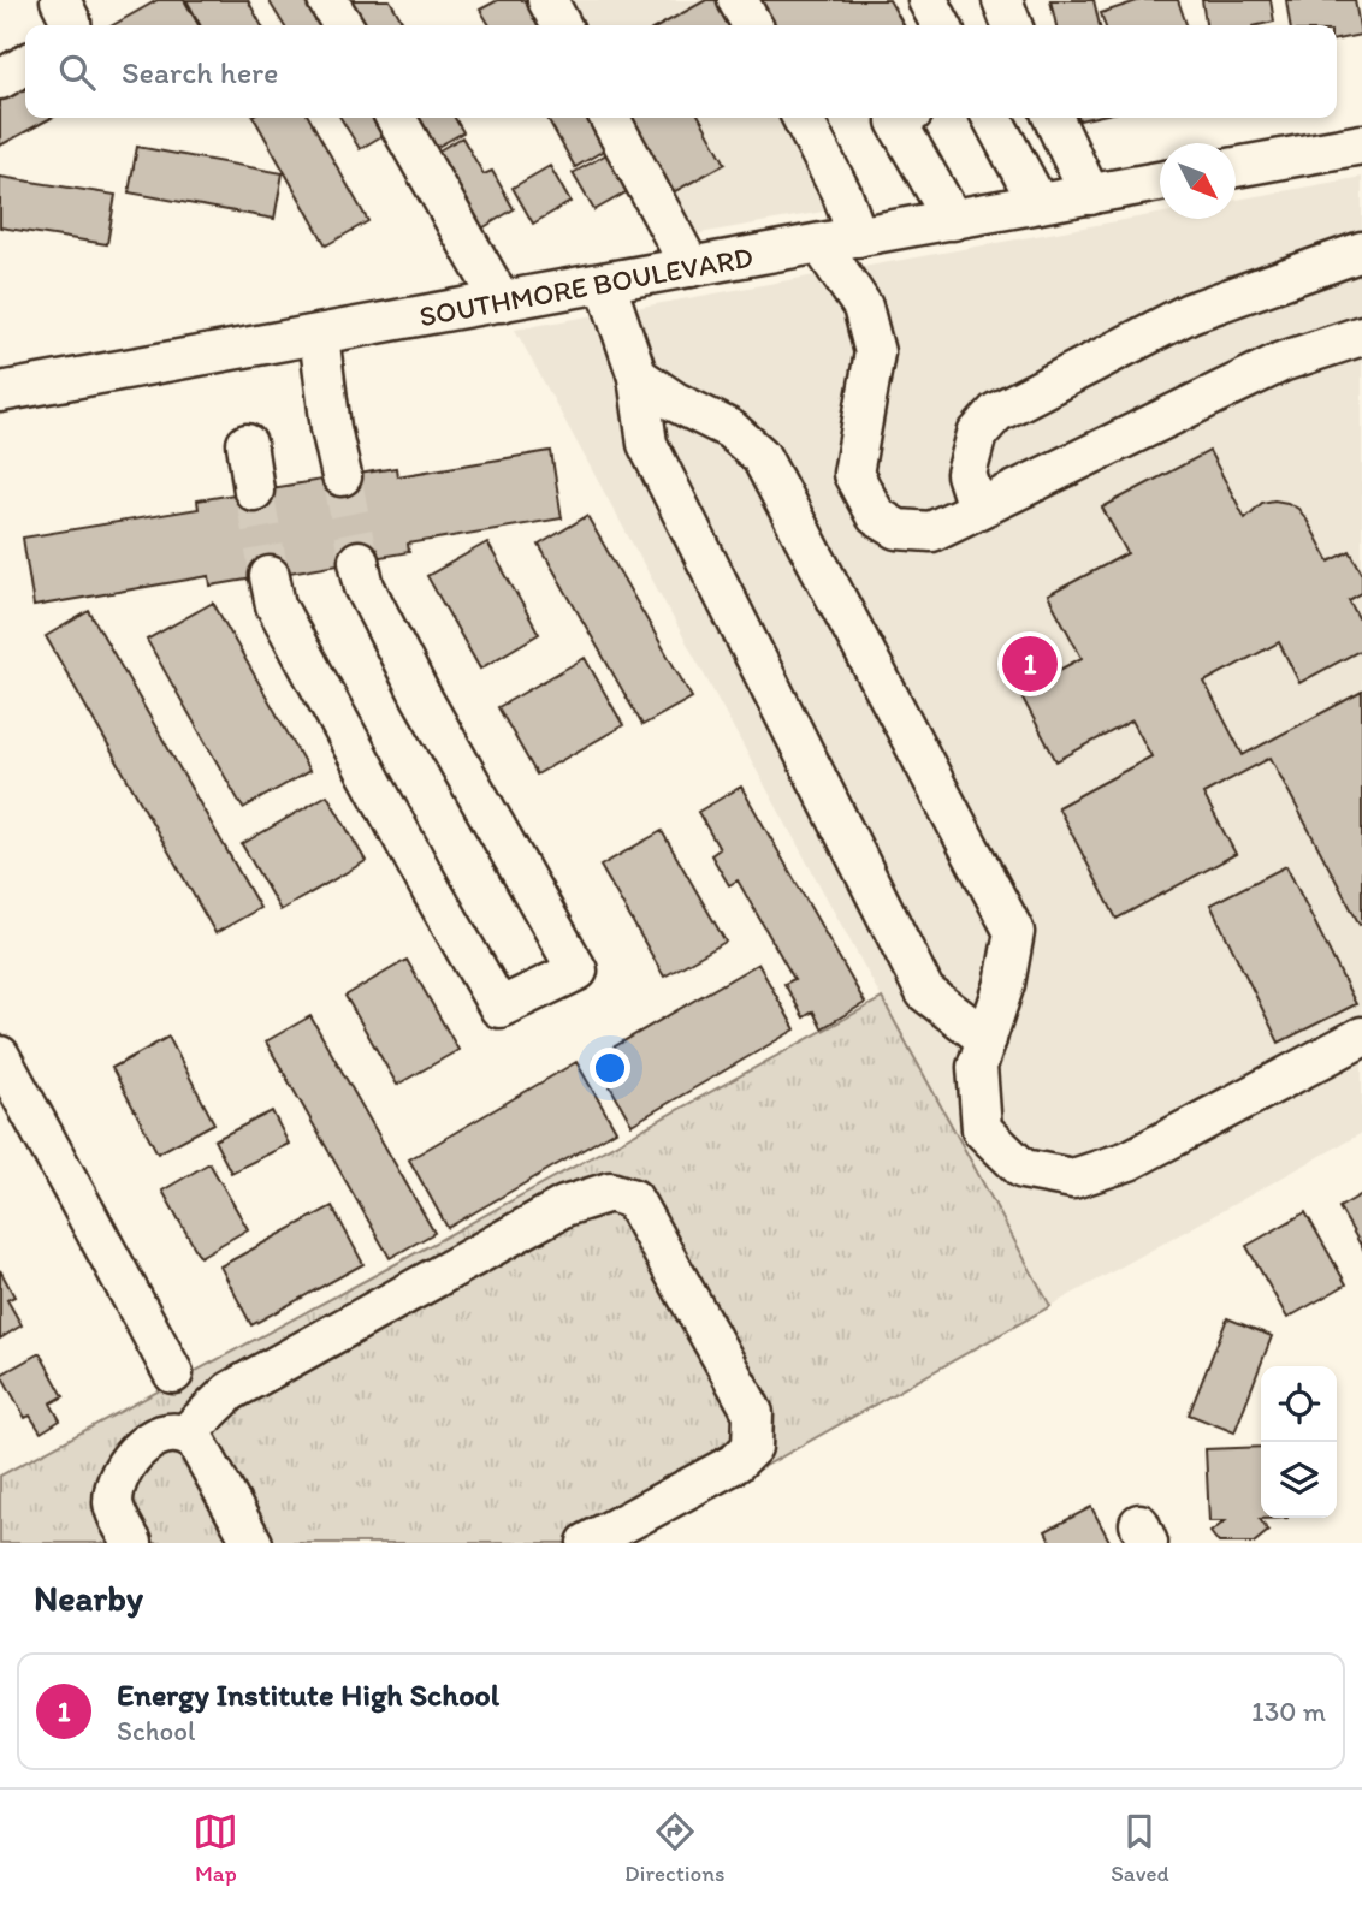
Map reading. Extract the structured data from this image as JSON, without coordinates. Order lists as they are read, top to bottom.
{
  "streets": {
    "street": ["SOUTHMORE BOULEVARD"]
  },
  "north": "bottom right",
  "page": {
    "search": "Search here",
    "pins": "1",
    "heading": "Nearby",
    "list": [
      {
        "mark": "1",
        "name": "Energy Institute High School",
        "note": "School",
        "value": "130 m"
      }
    ],
    "nav": ["Map", "Directions", "Saved"]
  }
}
